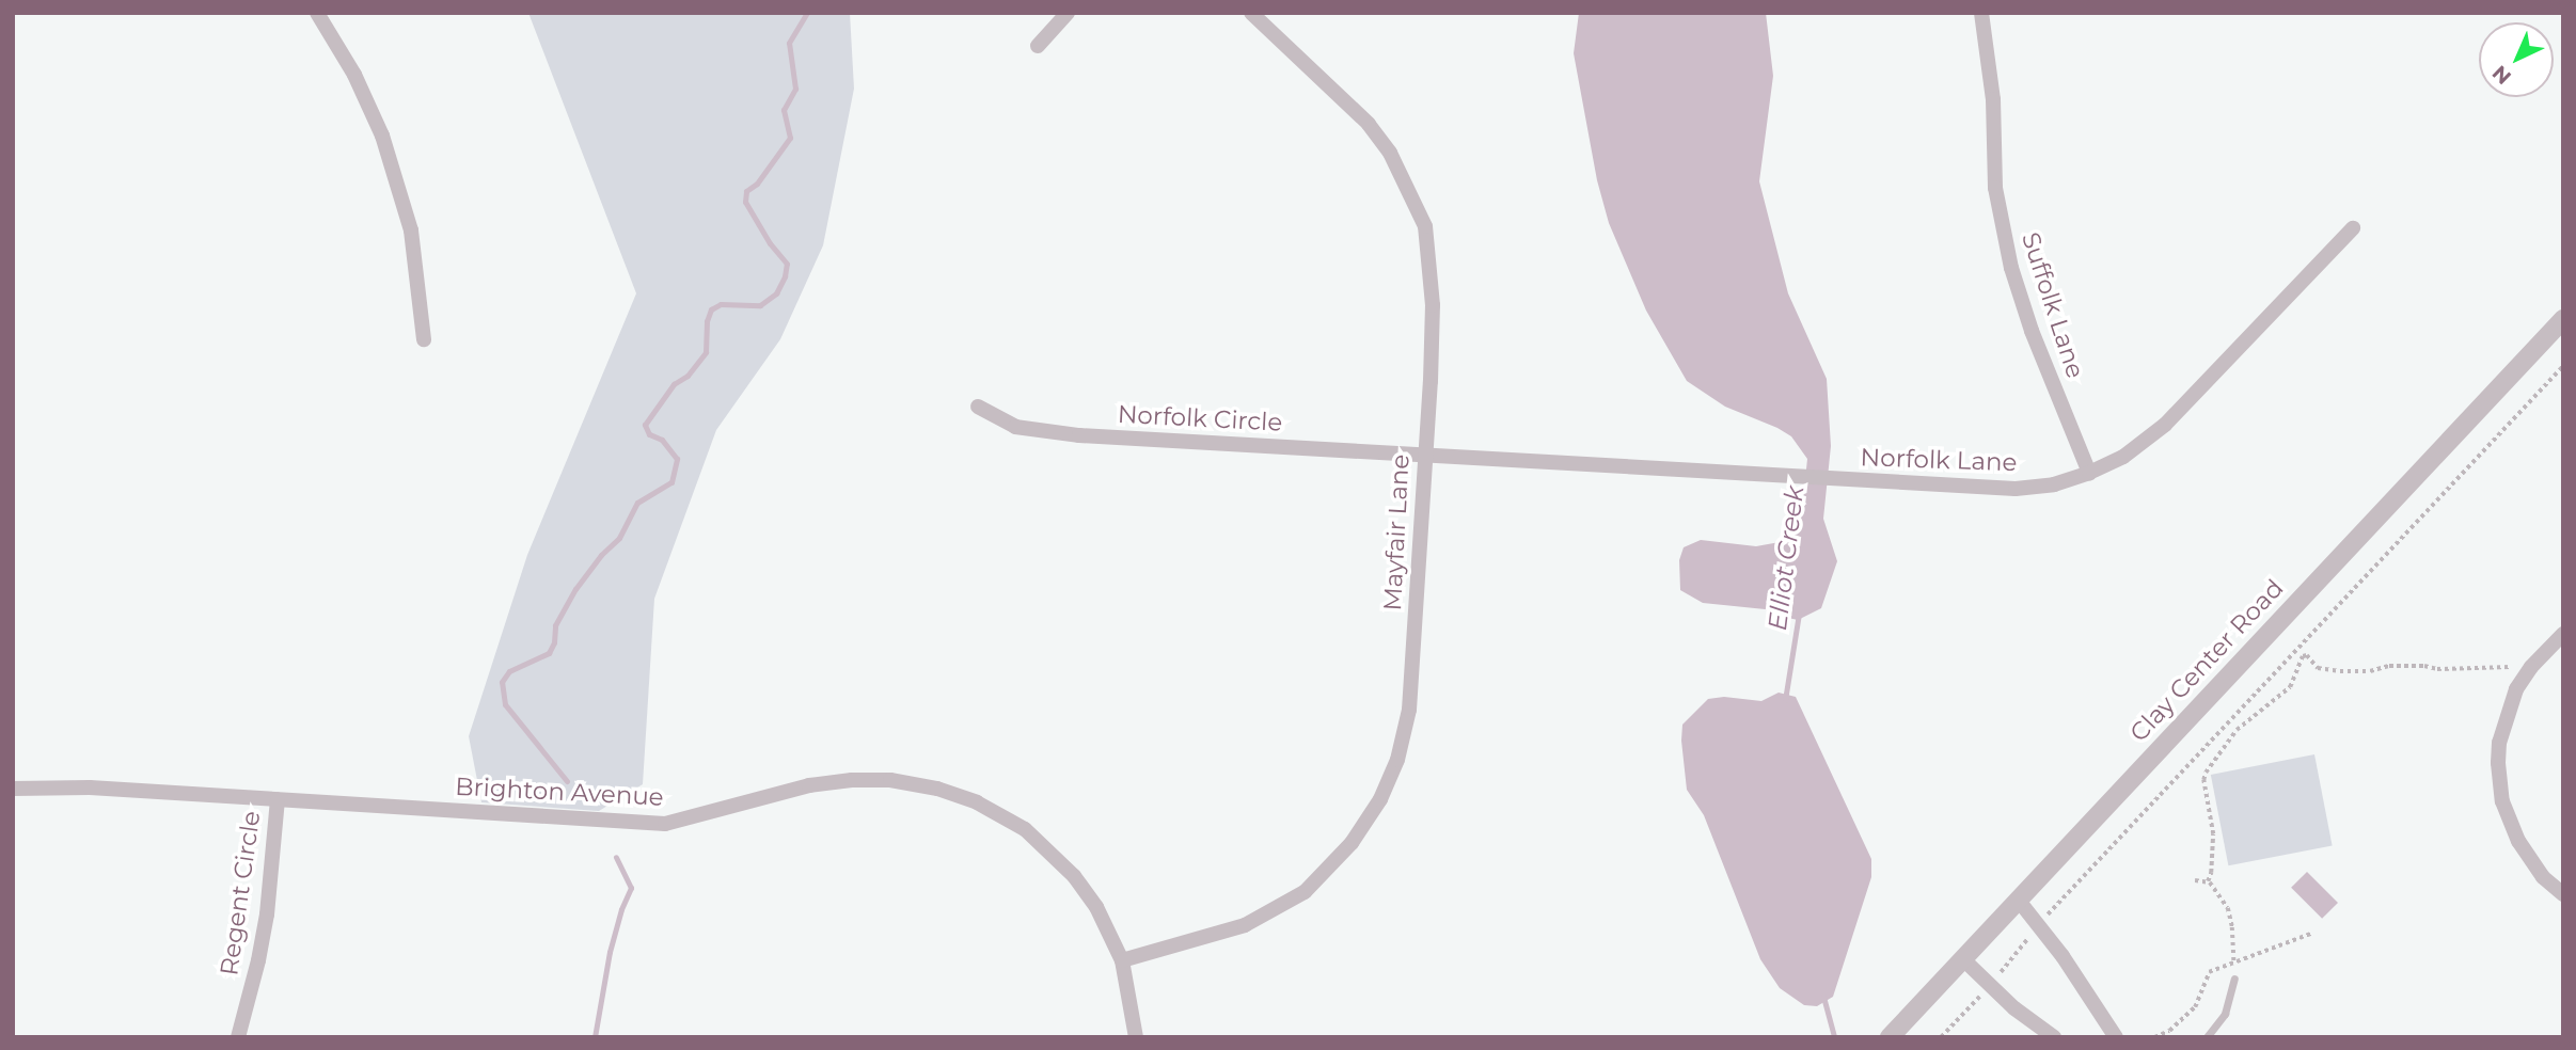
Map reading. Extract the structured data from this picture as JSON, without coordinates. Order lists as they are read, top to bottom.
{
  "streets": {
    "street": [
      "Suffolk Lane",
      "Norfolk Circle",
      "Norfolk Lane",
      "Mayfair Lane",
      "Clay Center Road",
      "Brighton Avenue",
      "Regent Circle"
    ]
  },
  "crossings": [
    ["Suffolk Lane", "Norfolk Lane"],
    ["Norfolk Circle", "Norfolk Lane"],
    ["Norfolk Circle", "Mayfair Lane"],
    ["Norfolk Lane", "Mayfair Lane"],
    ["Mayfair Lane", "Brighton Avenue"],
    ["Brighton Avenue", "Regent Circle"]
  ],
  "water": ["Elliot Creek"],
  "north": "bottom left"
}
